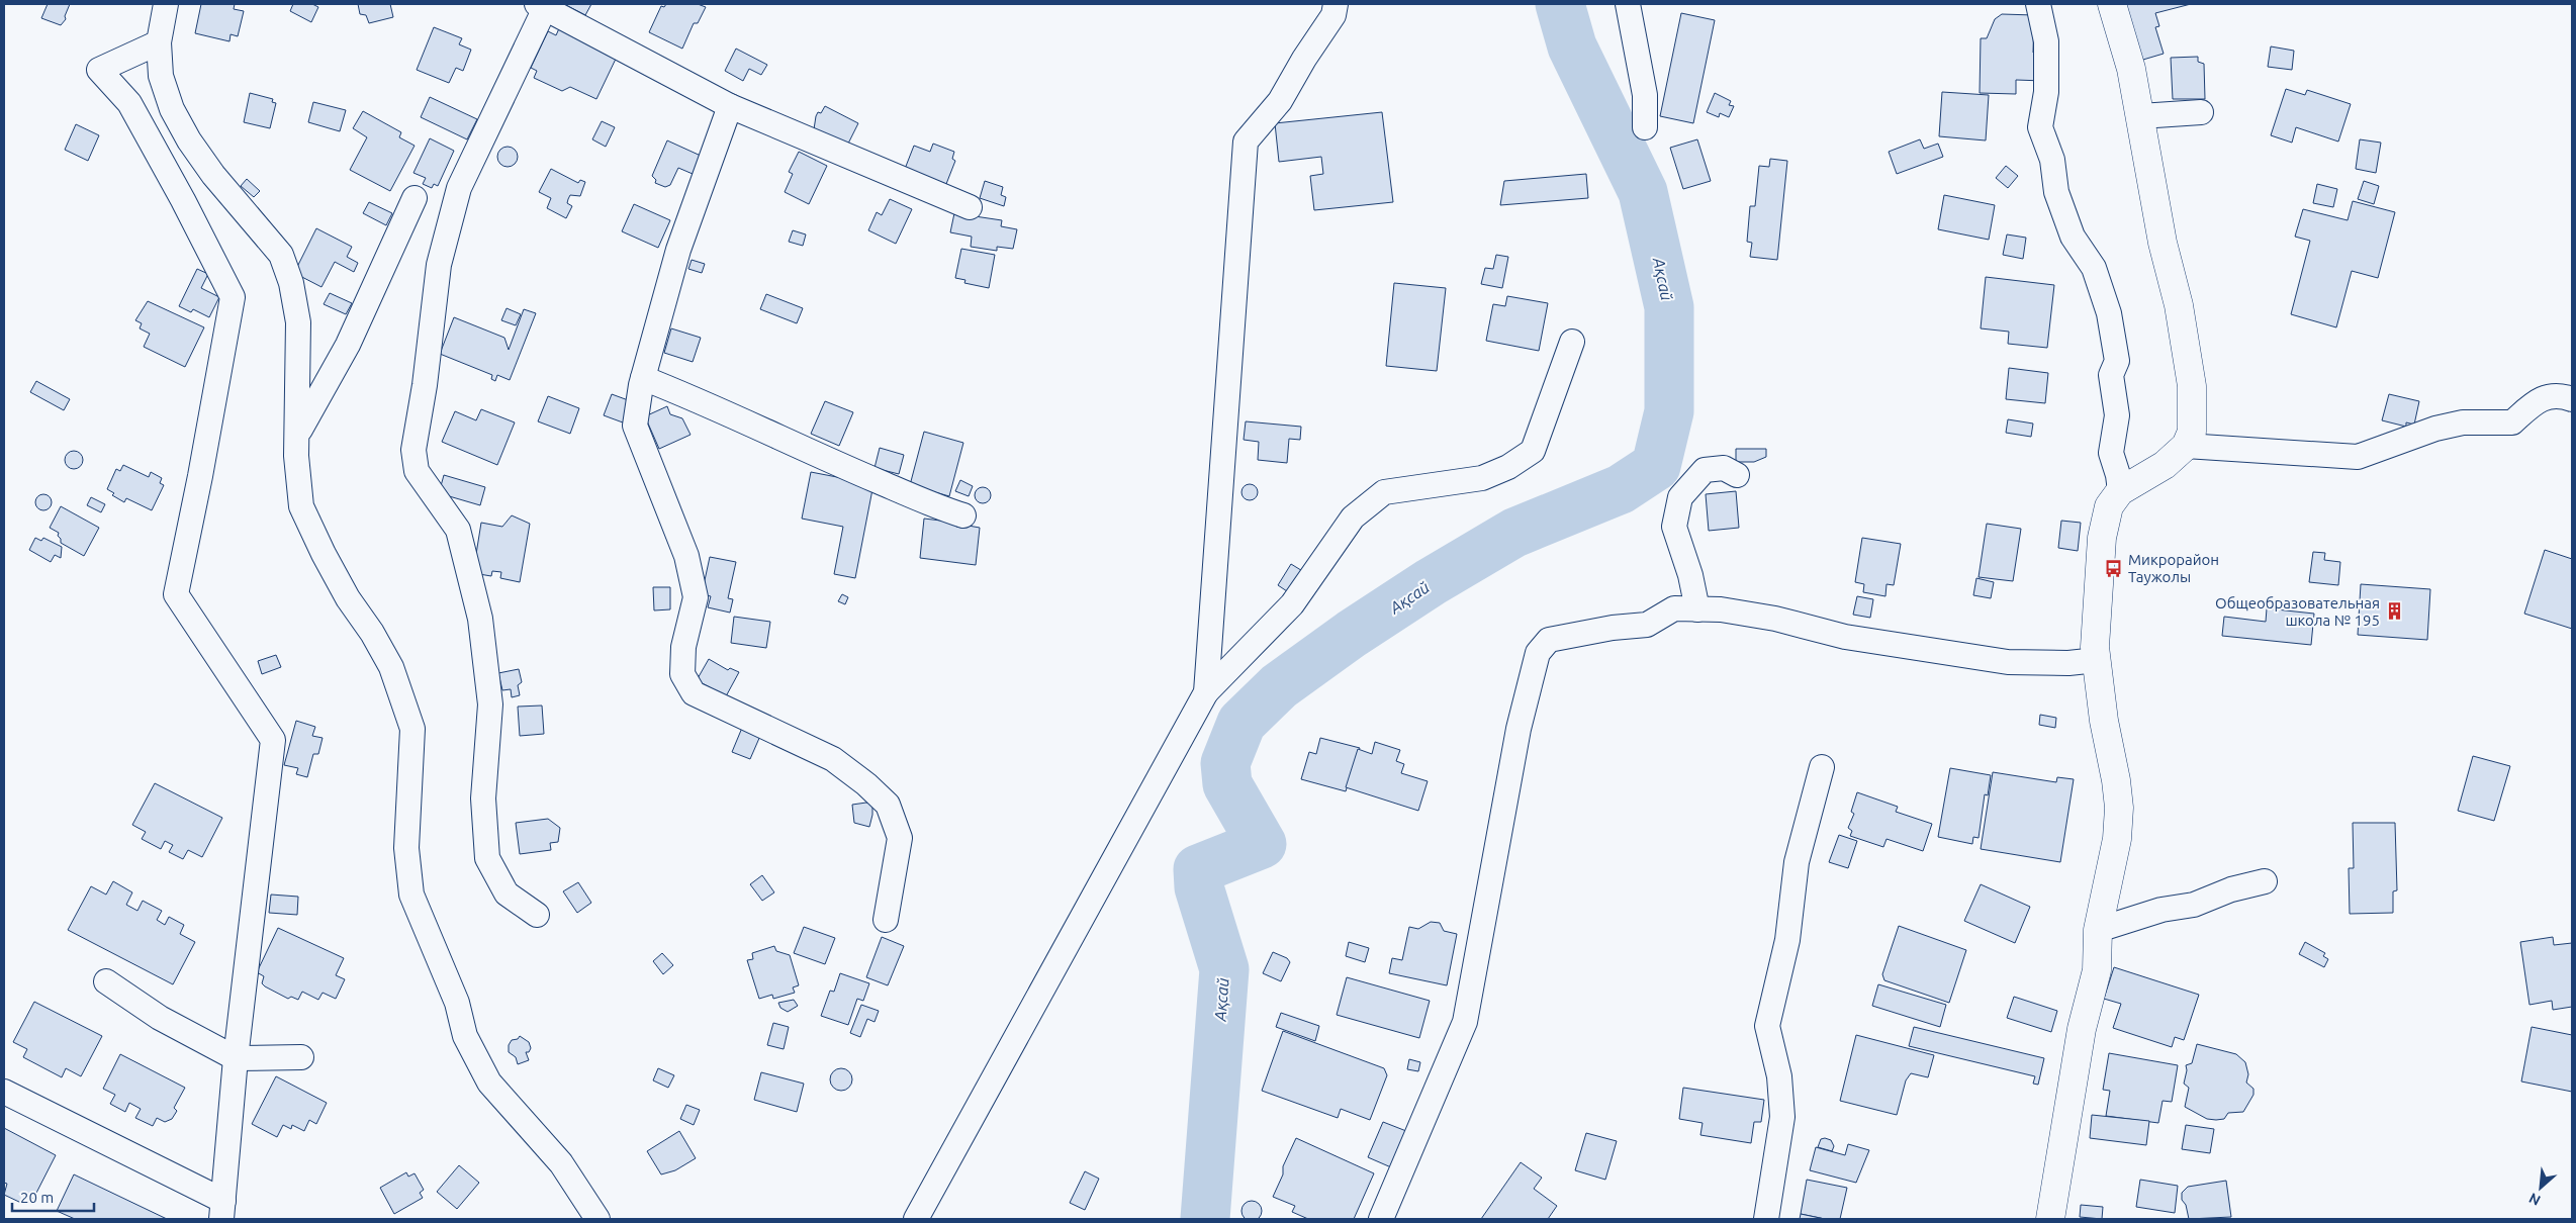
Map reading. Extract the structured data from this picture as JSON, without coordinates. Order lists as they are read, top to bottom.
{
  "water": ["Ақсай"],
  "places": {
    "bus stop": ["Микрорайон Таужолы"],
    "building": ["Общеобразовательная школа № 195"]
  },
  "scale_bar": "20 m",
  "north": "bottom left"
}
